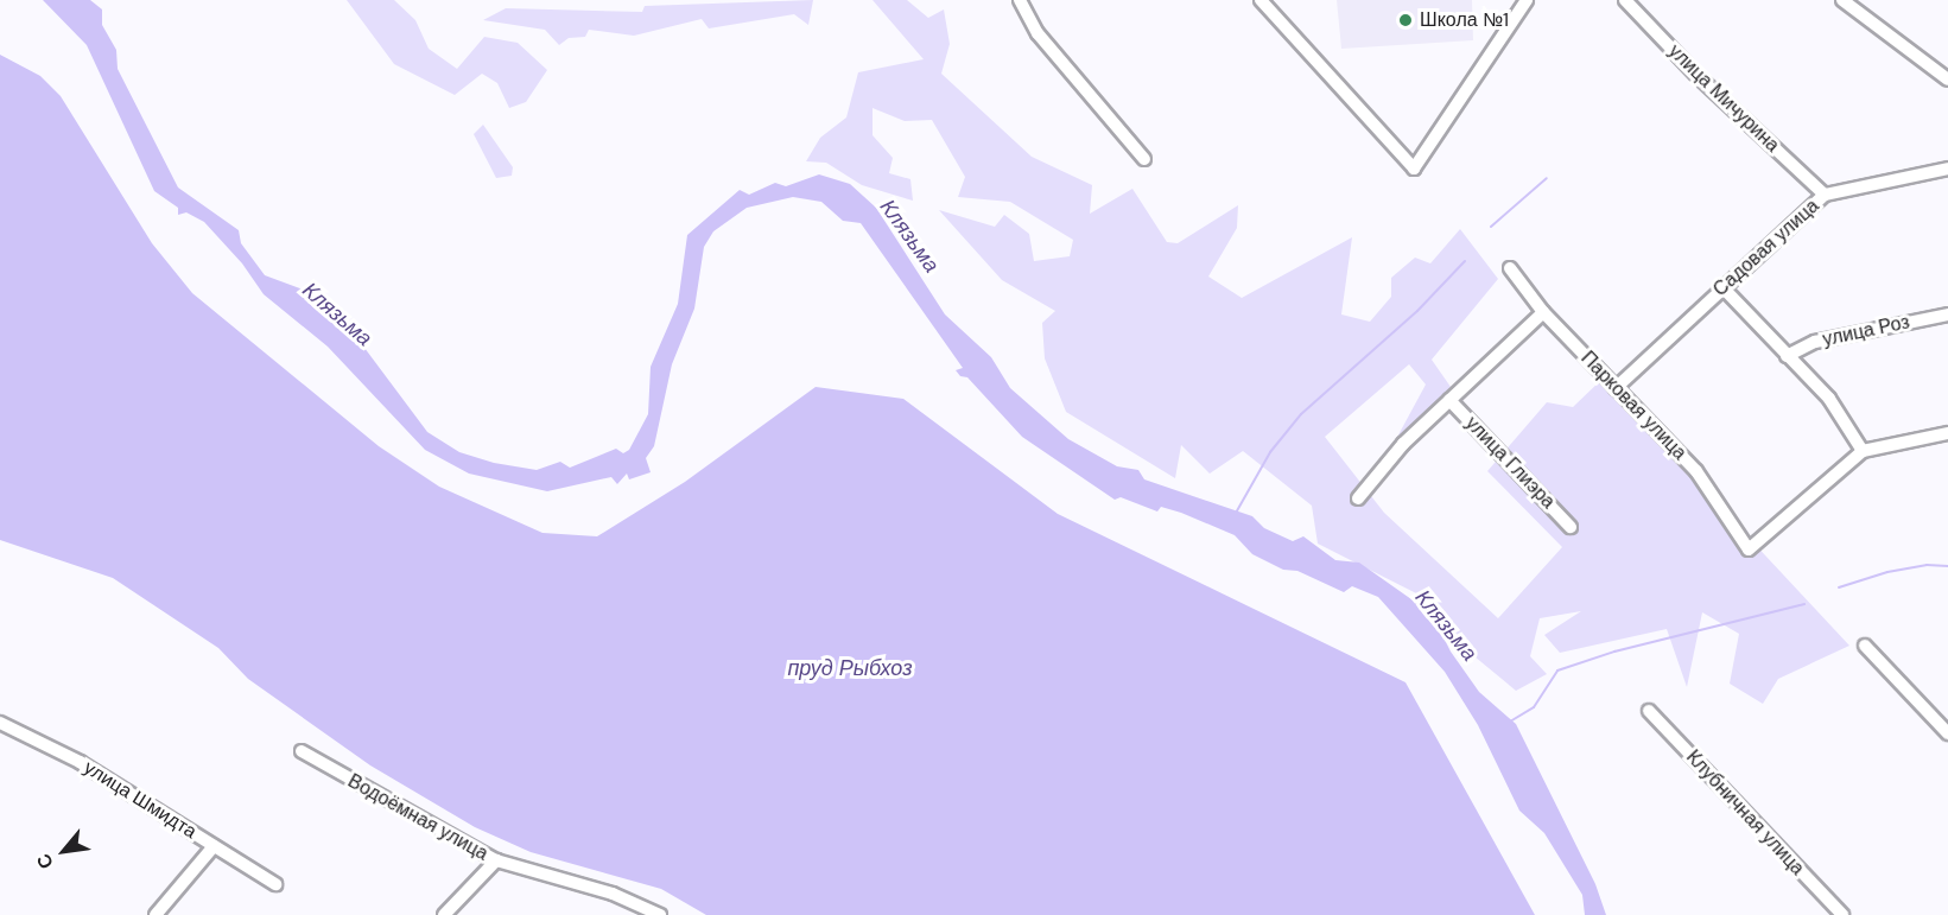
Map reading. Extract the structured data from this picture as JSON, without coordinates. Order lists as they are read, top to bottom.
{
  "streets": {
    "street": [
      "улица Мичурина",
      "Садовая улица",
      "улица Роз",
      "Парковая улица",
      "улица Глиэра",
      "улица Шмидта",
      "Клубничная улица",
      "Водоёмная улица"
    ]
  },
  "crossings": [
    ["улица Мичурина", "Садовая улица"],
    ["Садовая улица", "Парковая улица"],
    ["Парковая улица", "улица Глиэра"]
  ],
  "water": ["Клязьма", "пруд Рыбхоз"],
  "places": ["Школа №1"],
  "north": "bottom left"
}
